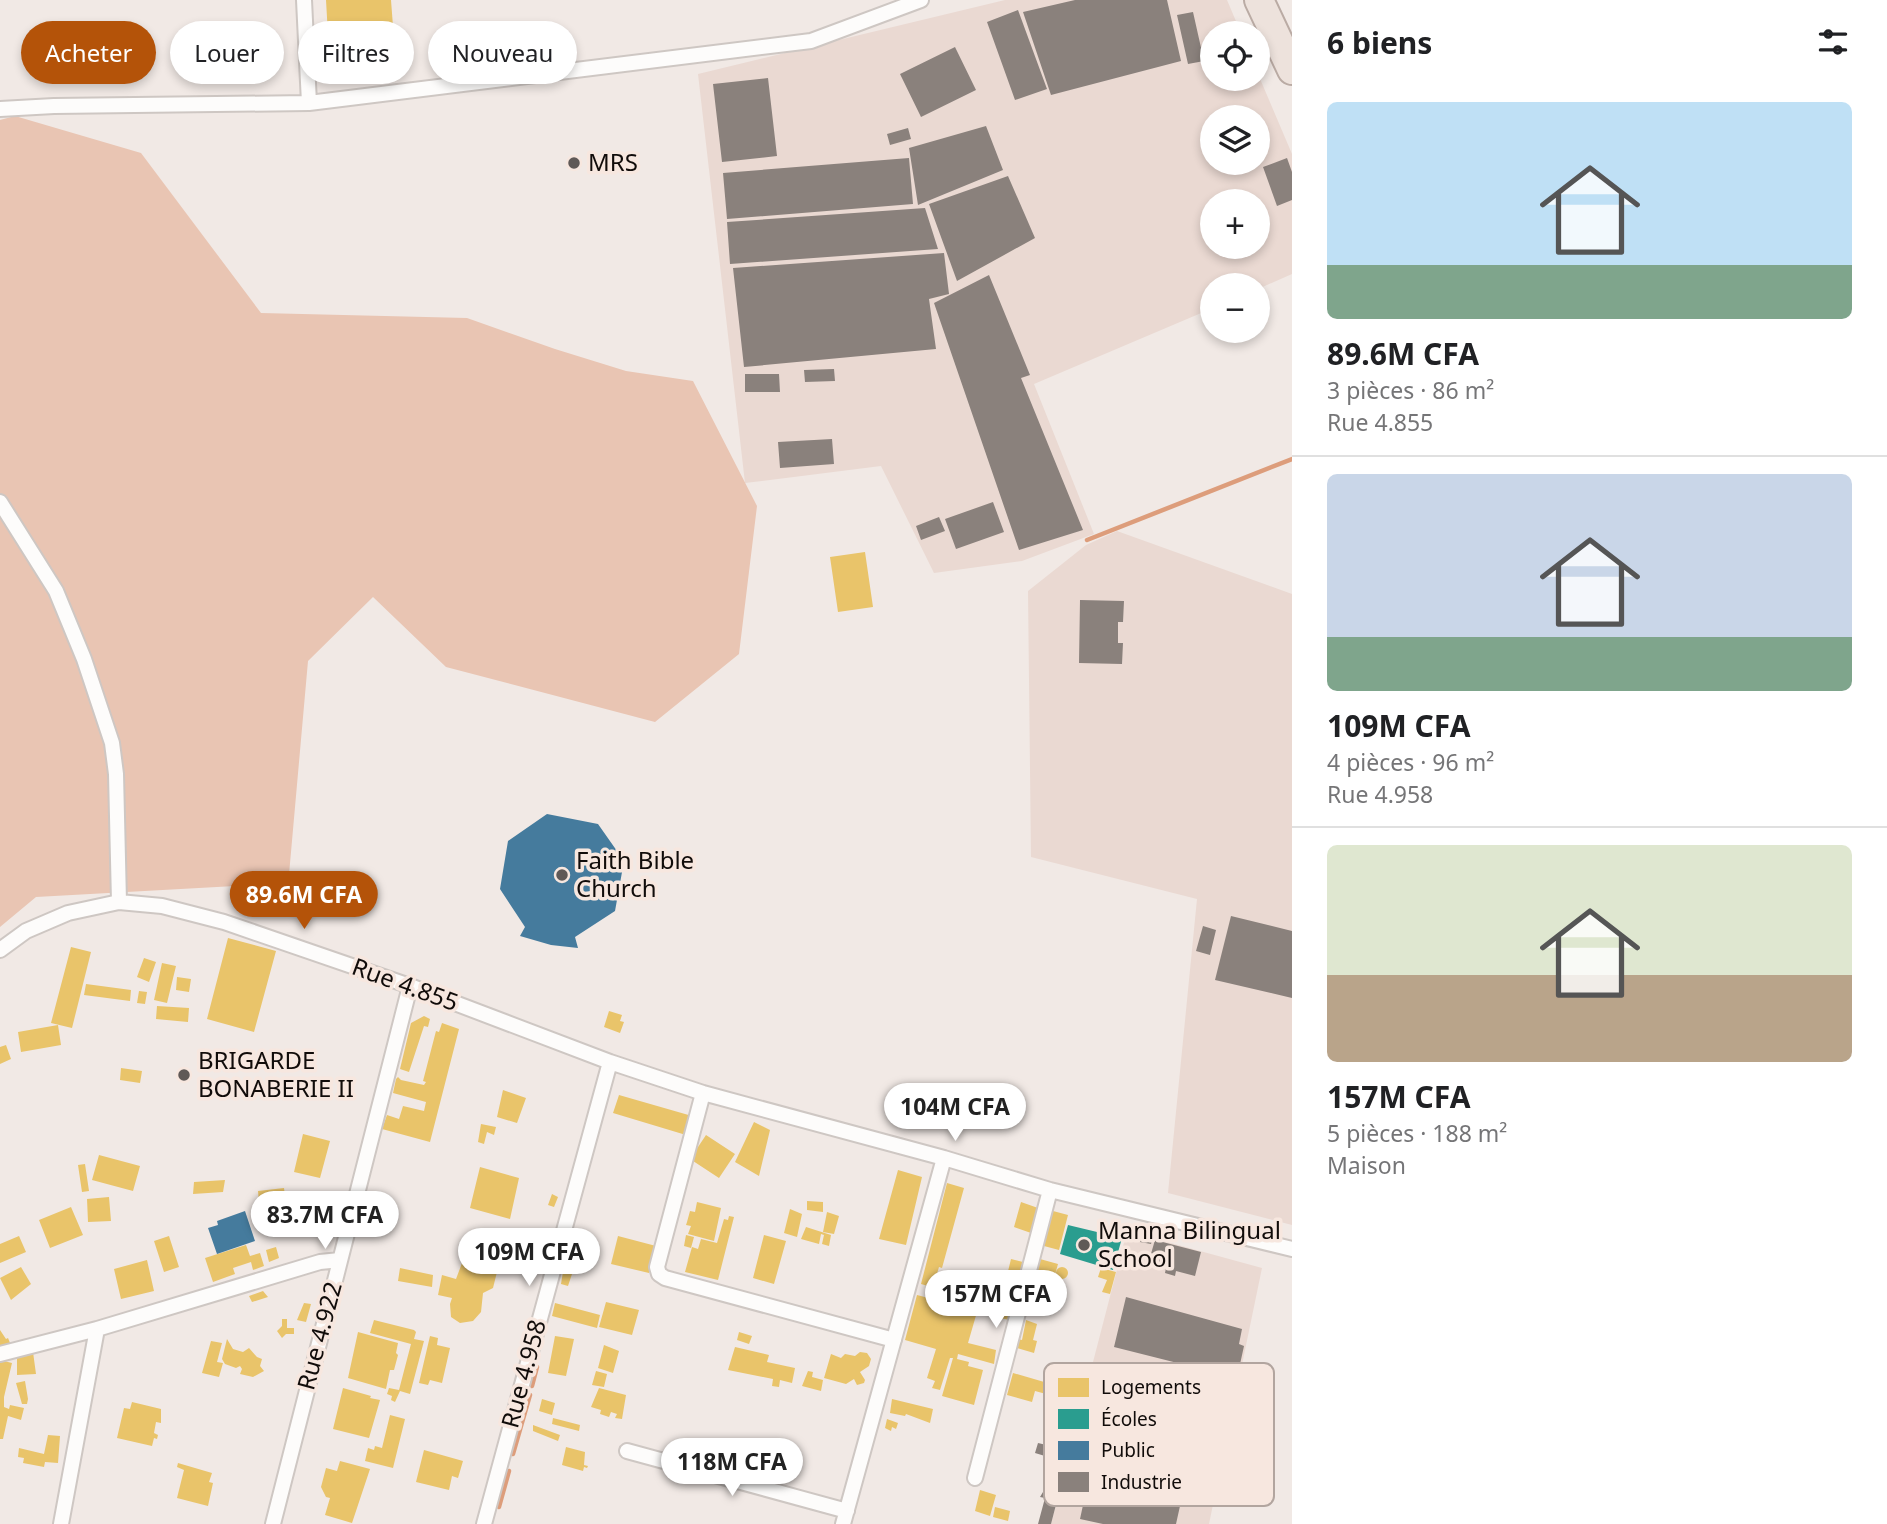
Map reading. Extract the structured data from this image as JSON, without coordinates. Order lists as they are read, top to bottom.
{
  "streets": {
    "street": ["Rue 4.855", "Rue 4.922", "Rue 4.958"]
  },
  "crossings": [
    ["Rue 4.855", "Rue 4.922"],
    ["Rue 4.855", "Rue 4.958"]
  ],
  "places": [
    "MRS",
    "Faith Bible Church",
    "BRIGARDE BONABERIE II",
    "Manna Bilingual School"
  ],
  "legend": [
    "Logements",
    "Écoles",
    "Public",
    "Industrie"
  ],
  "page": {
    "heading": "6 biens",
    "map_buttons": ["+", "−"],
    "chip": [
      "Acheter",
      "Louer",
      "Filtres",
      "Nouveau"
    ],
    "list": [
      {
        "name": "89.6M CFA",
        "note": "3 pièces · 86 m² · Rue 4.855"
      },
      {
        "name": "109M CFA",
        "note": "4 pièces · 96 m² · Rue 4.958"
      },
      {
        "name": "157M CFA",
        "note": "5 pièces · 188 m² · Maison"
      }
    ],
    "price": [
      "89.6M CFA",
      "104M CFA",
      "83.7M CFA",
      "109M CFA",
      "157M CFA",
      "118M CFA"
    ]
  }
}
